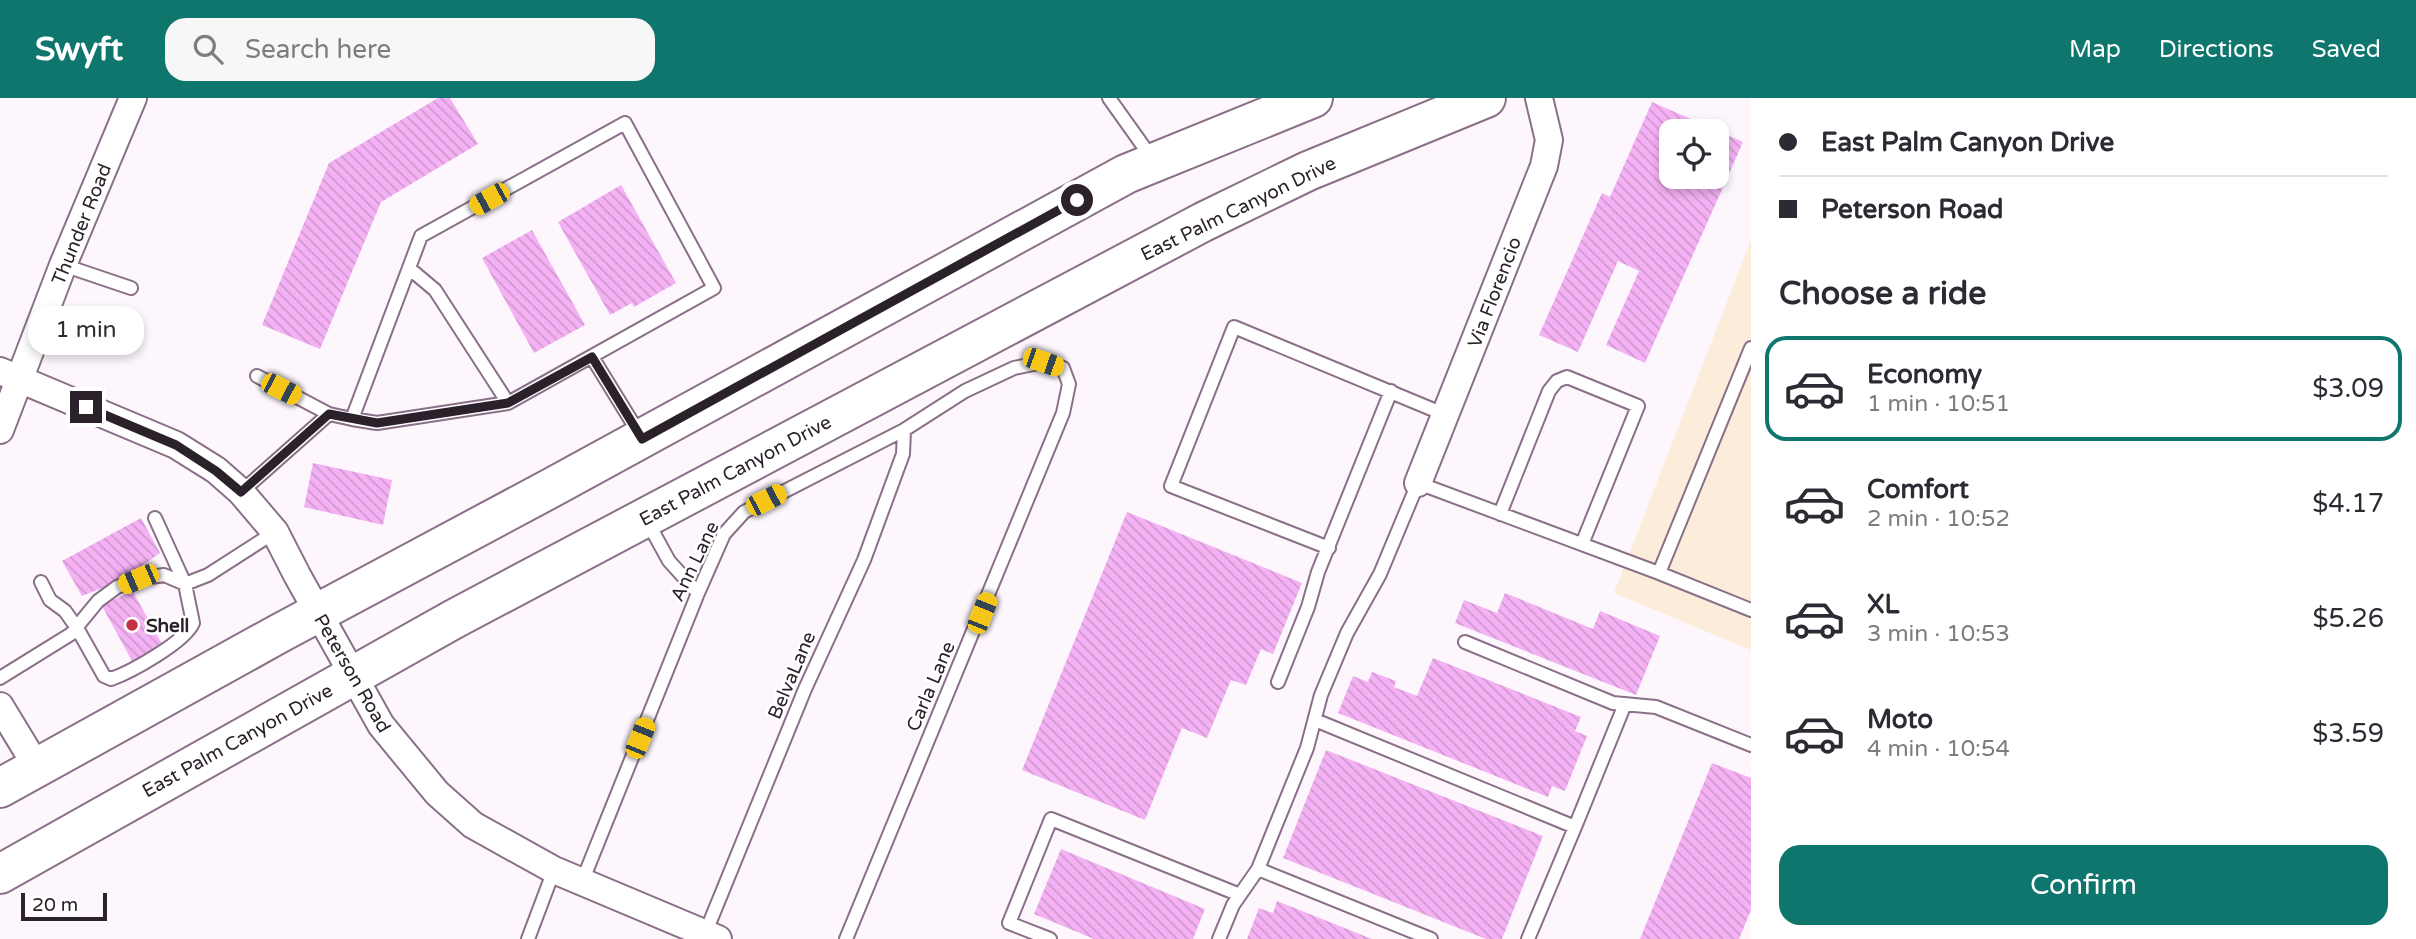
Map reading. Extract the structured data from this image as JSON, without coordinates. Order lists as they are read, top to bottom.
{
  "streets": {
    "main road": ["East Palm Canyon Drive"],
    "street": ["Thunder Road", "Via Florencio", "Peterson Road"],
    "lane": ["Ann Lane", "BelvaLane", "Carla Lane"]
  },
  "crossings": [
    ["East Palm Canyon Drive", "Peterson Road"],
    ["Thunder Road", "Peterson Road"],
    ["Ann Lane", "Peterson Road"],
    ["Ann Lane", "BelvaLane"],
    ["Ann Lane", "Carla Lane"],
    ["Peterson Road", "BelvaLane"]
  ],
  "places": ["Shell"],
  "scale_bar": "20 m",
  "page": {
    "header": "Swyft",
    "search": "Search here",
    "nav": ["Map", "Directions", "Saved"],
    "banner": ["East Palm Canyon Drive", "Peterson Road"],
    "heading": "Choose a ride",
    "bubble": "1 min",
    "list": [
      {
        "name": "Economy",
        "note": "1 min · 10:51",
        "value": "$3.09"
      },
      {
        "name": "Comfort",
        "note": "2 min · 10:52",
        "value": "$4.17"
      },
      {
        "name": "XL",
        "note": "3 min · 10:53",
        "value": "$5.26"
      },
      {
        "name": "Moto",
        "note": "4 min · 10:54",
        "value": "$3.59"
      }
    ],
    "buttons": "Confirm",
    "scale": "20 m"
  }
}
